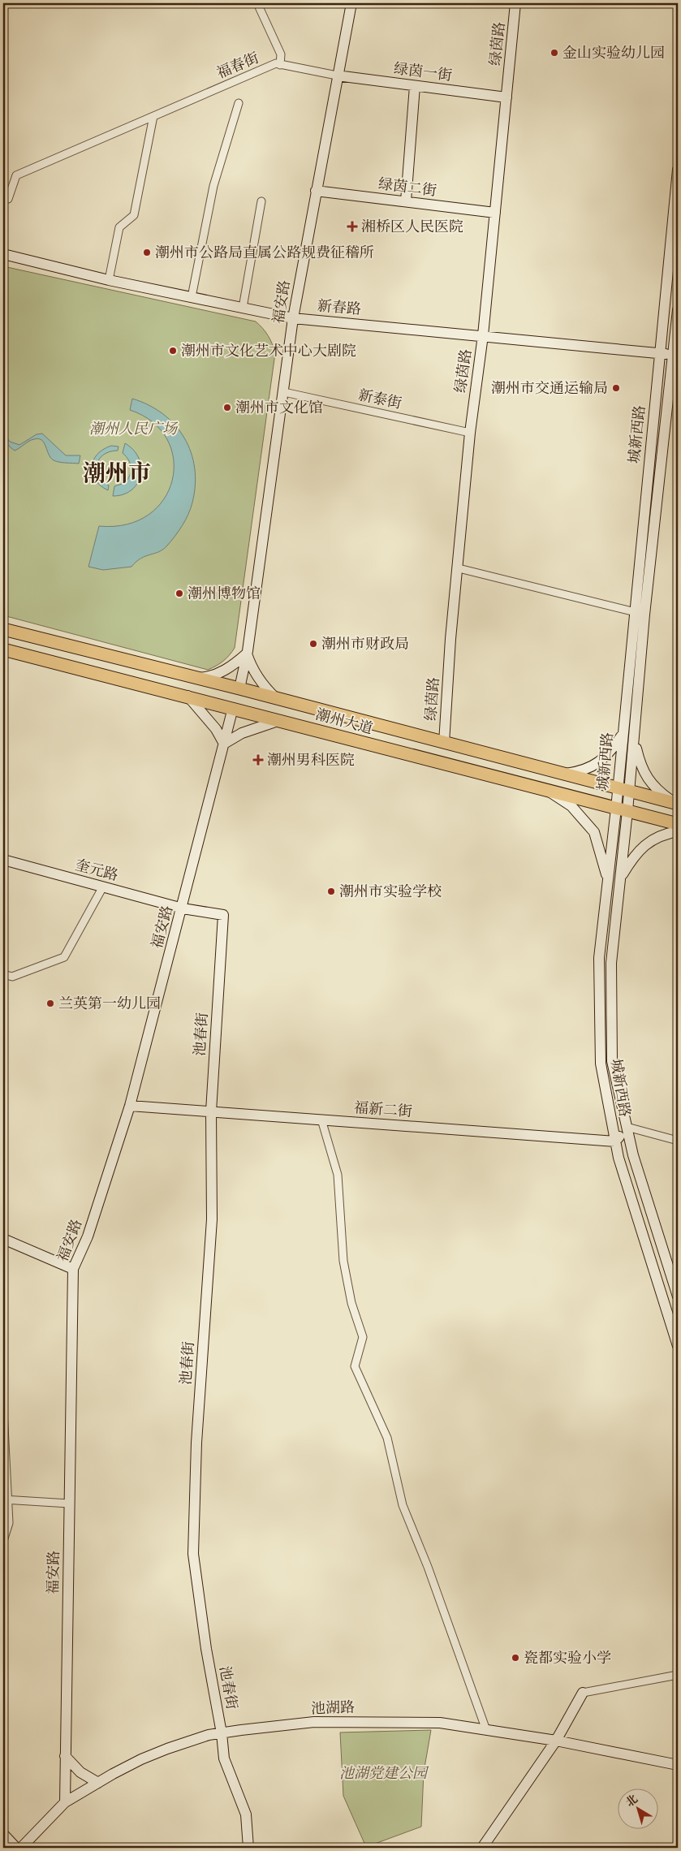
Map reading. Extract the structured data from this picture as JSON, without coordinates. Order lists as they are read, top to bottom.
{
  "streets": {
    "highway": ["潮州大道"],
    "street": [
      "绿茵路",
      "福春街",
      "绿茵一街",
      "绿茵二街",
      "福安路",
      "新春路",
      "新泰街",
      "城新西路",
      "奎元路",
      "池春街",
      "福新二街",
      "池湖路"
    ]
  },
  "crossings": [
    ["绿茵路", "绿茵一街"],
    ["绿茵路", "绿茵二街"],
    ["绿茵路", "新春路"],
    ["绿茵路", "新泰街"],
    ["绿茵路", "潮州大道"],
    ["福春街", "绿茵一街"],
    ["福春街", "福安路"],
    ["绿茵一街", "福安路"],
    ["绿茵二街", "福安路"],
    ["福安路", "新春路"],
    ["福安路", "新泰街"],
    ["福安路", "潮州大道"],
    ["福安路", "奎元路"],
    ["福安路", "池春街"],
    ["福安路", "福新二街"],
    ["福安路", "池湖路"],
    ["新春路", "城新西路"],
    ["城新西路", "潮州大道"],
    ["城新西路", "福新二街"],
    ["奎元路", "池春街"],
    ["池春街", "福新二街"],
    ["池春街", "池湖路"]
  ],
  "districts": ["潮州市"],
  "parks": ["潮州人民广场", "池湖党建公园"],
  "places": {
    "other": [
      "金山实验幼儿园",
      "潮州市公路局直属公路规费征稽所",
      "潮州市文化艺术中心大剧院",
      "潮州市交通运输局",
      "潮州市文化馆",
      "潮州博物馆",
      "潮州市财政局",
      "潮州市实验学校",
      "兰英第一幼儿园",
      "瓷都实验小学"
    ],
    "health": ["湘桥区人民医院", "潮州男科医院"]
  },
  "north": "top left"
}
